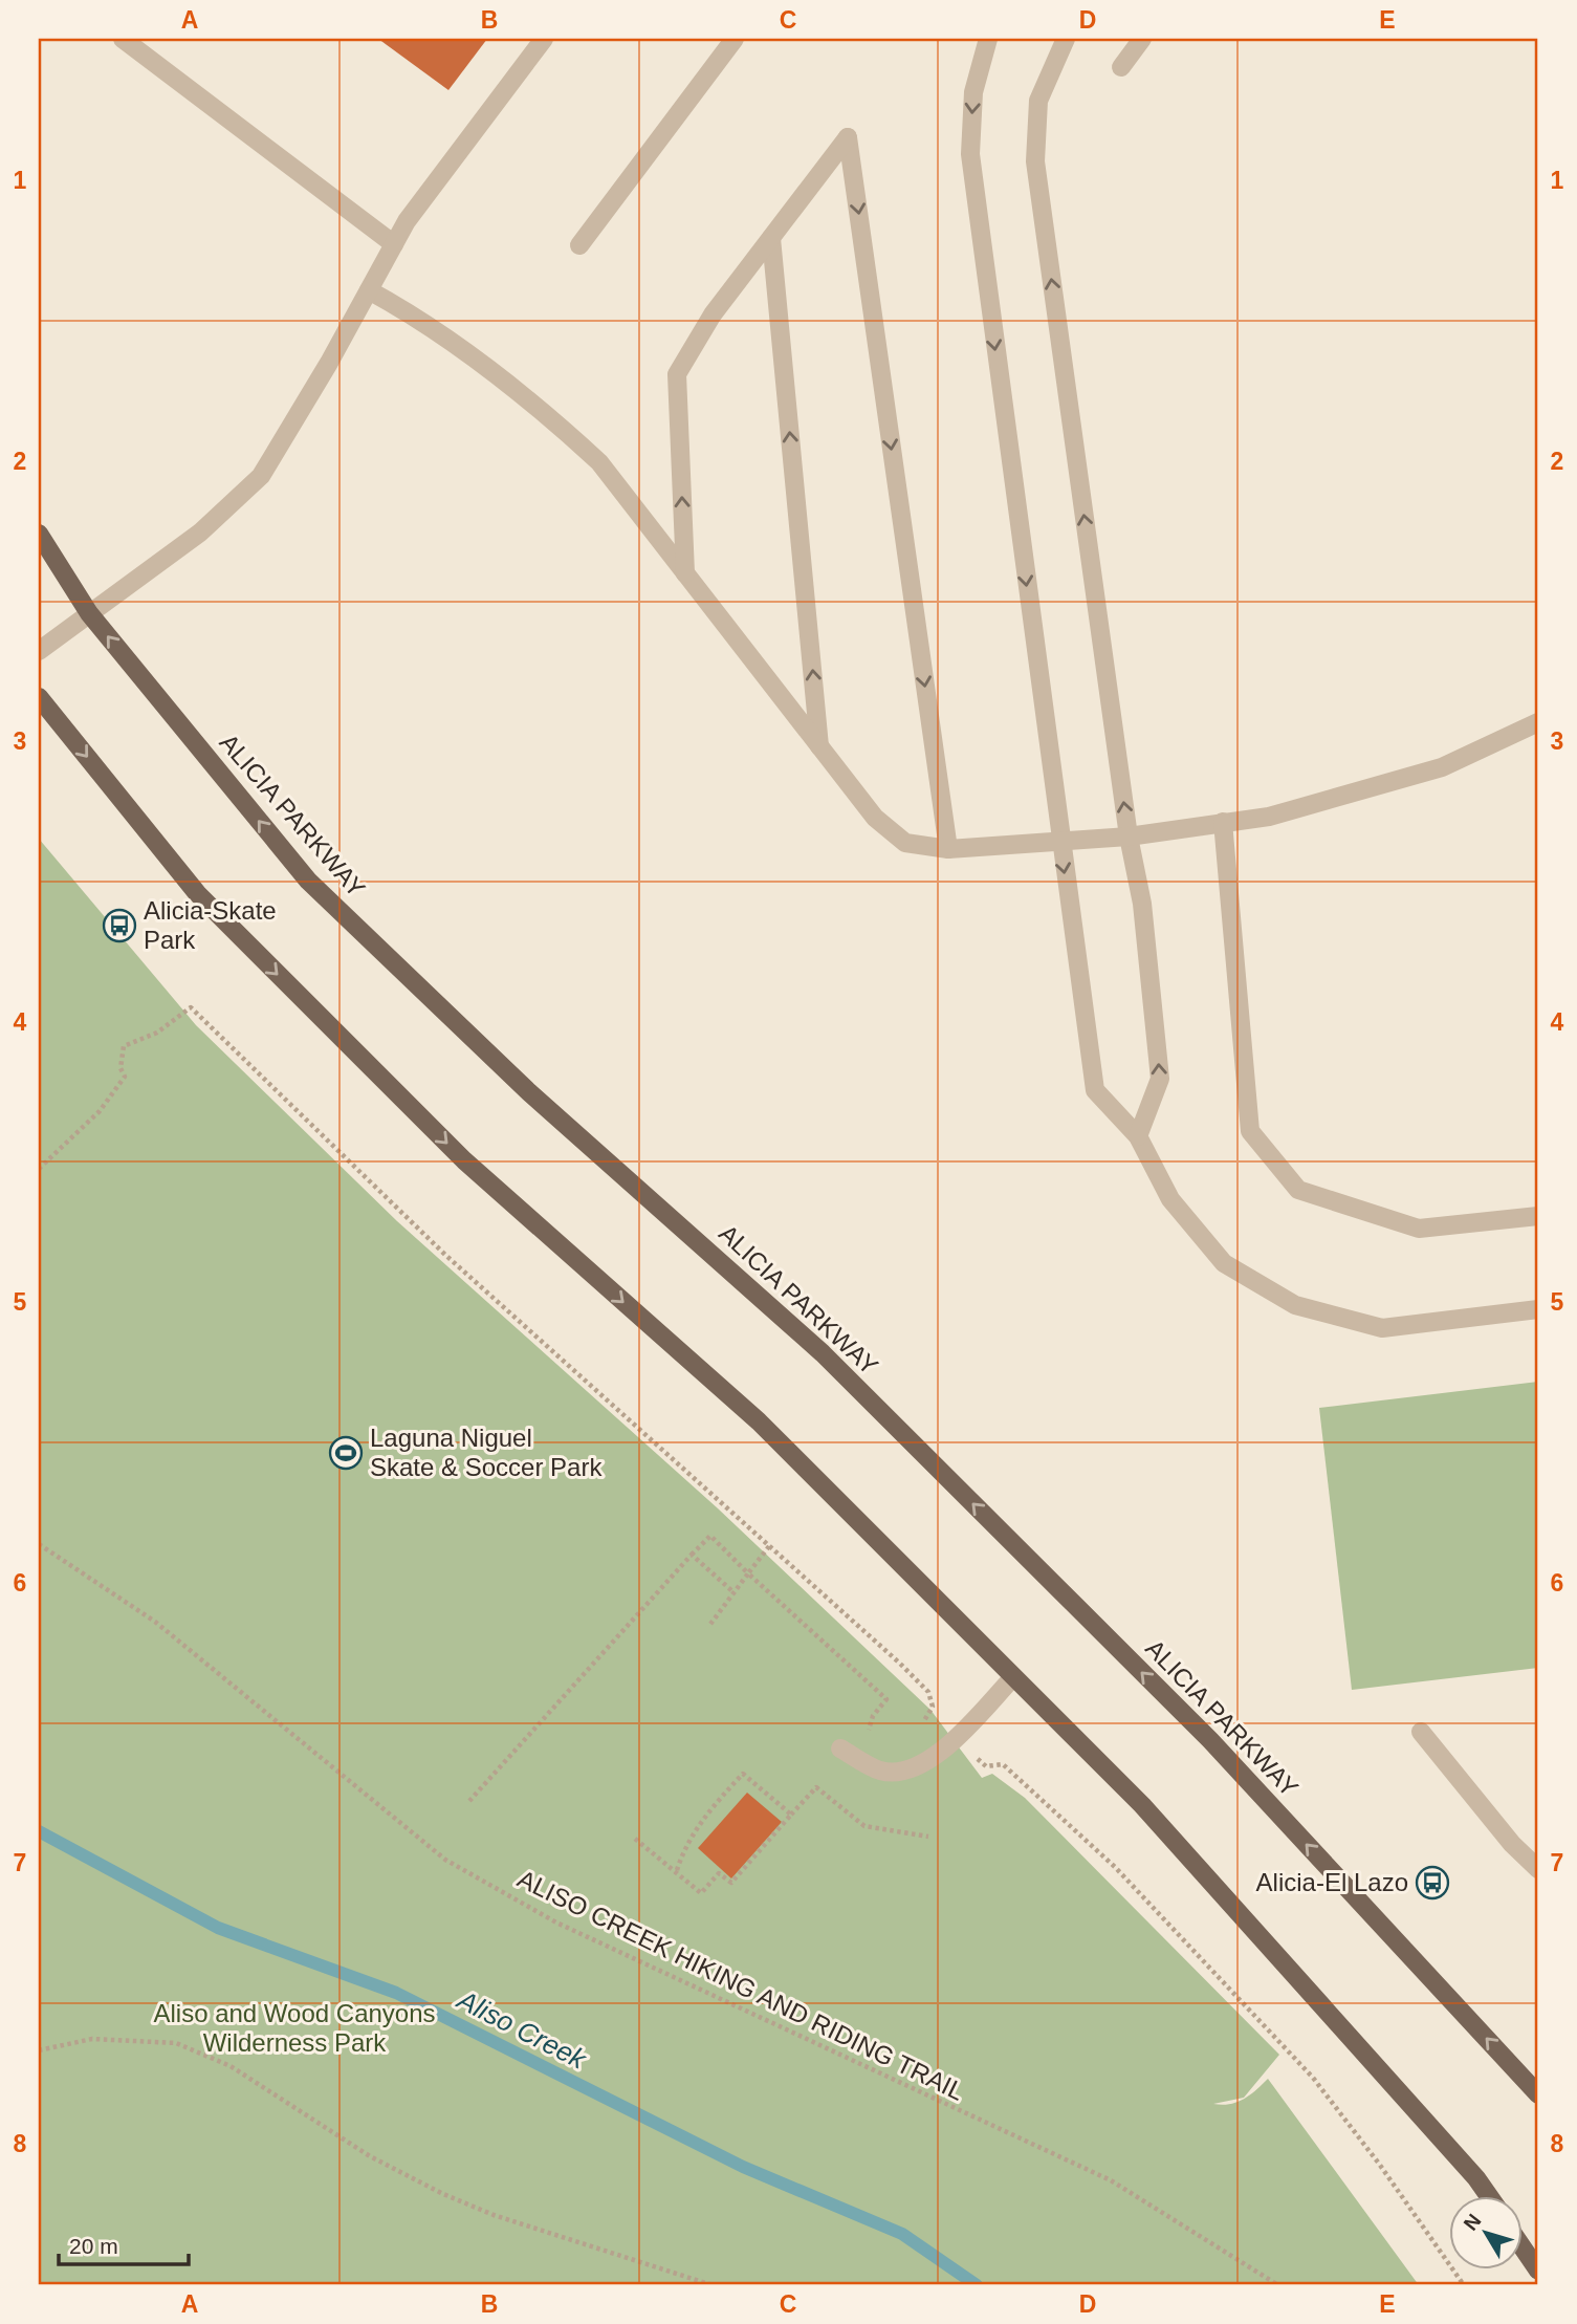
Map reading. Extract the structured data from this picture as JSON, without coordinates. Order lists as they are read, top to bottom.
{
  "streets": {
    "main road": ["ALICIA PARKWAY"],
    "path": ["ALISO CREEK HIKING AND RIDING TRAIL"]
  },
  "water": ["Aliso Creek"],
  "parks": ["Aliso and Wood Canyons Wilderness Park"],
  "places": {
    "bus stop": ["Alicia-Skate Park", "Alicia-El Lazo"],
    "sports": ["Laguna Niguel Skate & Soccer Park"]
  },
  "scale_bar": "20 m",
  "north": "top left",
  "grid": {
    "columns": [
      "A",
      "B",
      "C",
      "D",
      "E"
    ],
    "rows": [
      "1",
      "2",
      "3",
      "4",
      "5",
      "6",
      "7",
      "8"
    ]
  }
}
